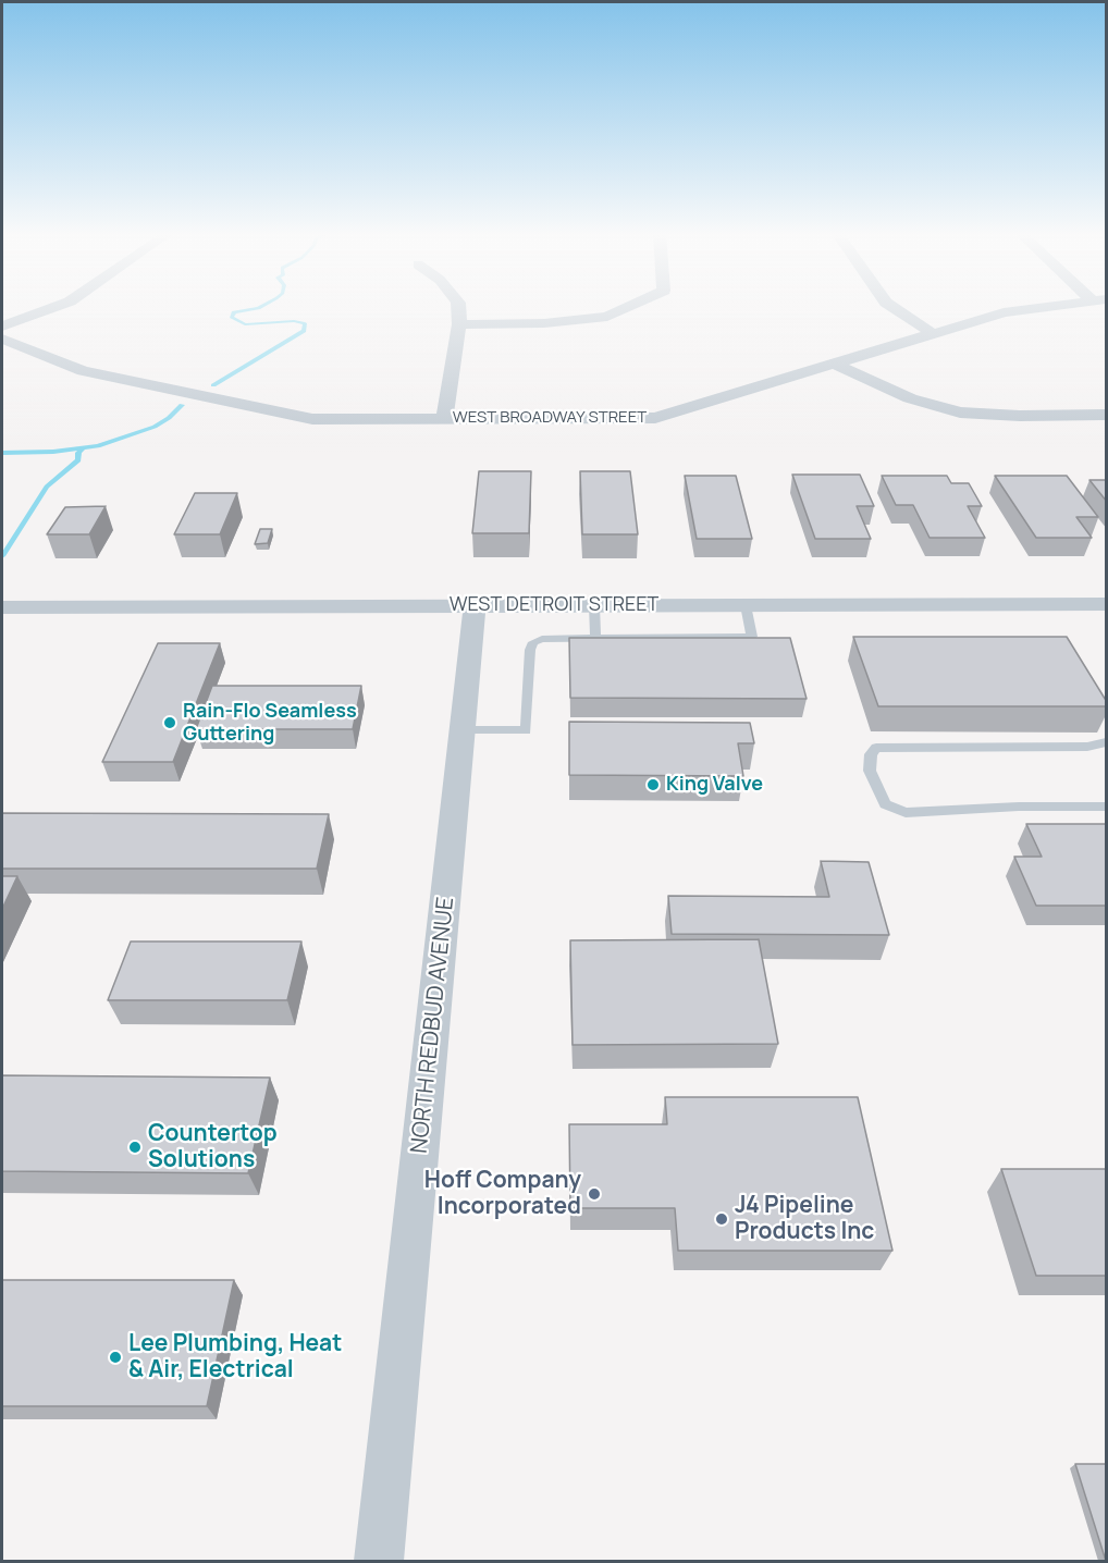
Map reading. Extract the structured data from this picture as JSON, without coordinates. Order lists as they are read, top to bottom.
{
  "streets": {
    "street": ["WEST BROADWAY STREET", "WEST DETROIT STREET", "NORTH REDBUD AVENUE"]
  },
  "crossings": [
    ["WEST DETROIT STREET", "NORTH REDBUD AVENUE"]
  ],
  "places": [
    "Rain-Flo Seamless Guttering",
    "King Valve",
    "Countertop Solutions",
    "Hoff Company Incorporated",
    "J4 Pipeline Products Inc",
    "Lee Plumbing, Heat & Air, Electrical"
  ]
}
